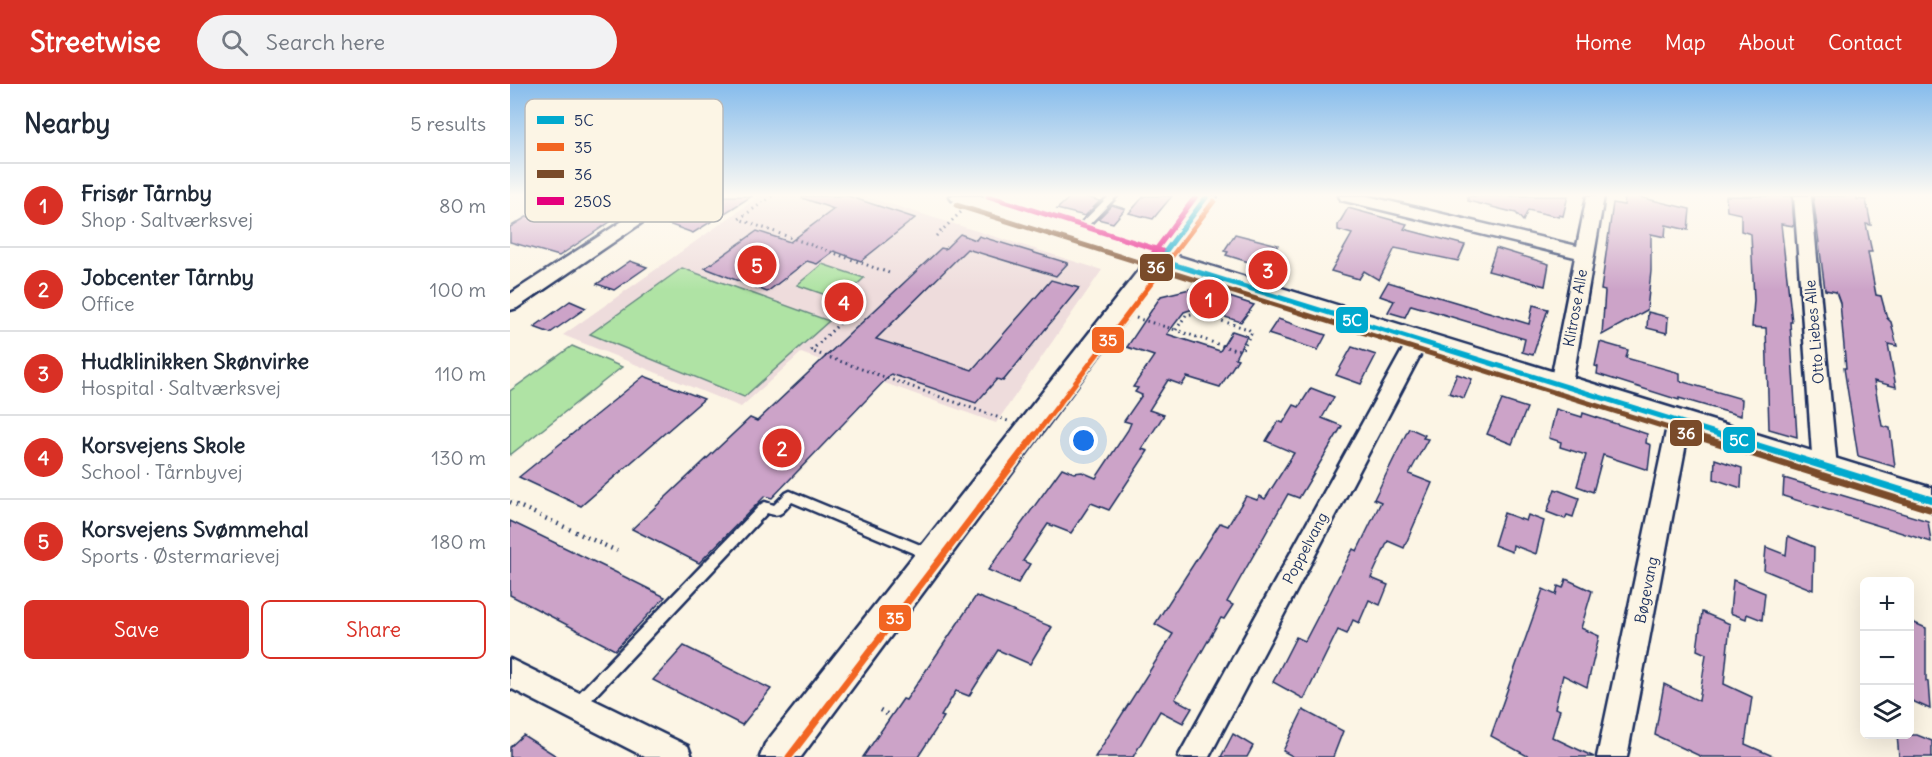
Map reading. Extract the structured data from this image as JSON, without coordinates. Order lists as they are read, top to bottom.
{
  "streets": {
    "street": [
      "Klitrose Alle",
      "Otto Liebes Alle",
      "Poppelvang",
      "Bøgevang"
    ]
  },
  "lines": [
    "transit line 5C",
    "transit line 35",
    "transit line 36",
    "transit line 250S"
  ],
  "legend": [
    "5C",
    "35",
    "36",
    "250S"
  ],
  "page": {
    "header": "Streetwise",
    "search": "Search here",
    "nav": [
      "Home",
      "Map",
      "About",
      "Contact"
    ],
    "heading": ["Nearby", "5 results"],
    "list": [
      {
        "mark": "1",
        "name": "Frisør Tårnby",
        "note": "Shop · Saltværksvej",
        "value": "80 m"
      },
      {
        "mark": "2",
        "name": "Jobcenter Tårnby",
        "note": "Office",
        "value": "100 m"
      },
      {
        "mark": "3",
        "name": "Hudklinikken Skønvirke",
        "note": "Hospital · Saltværksvej",
        "value": "110 m"
      },
      {
        "mark": "4",
        "name": "Korsvejens Skole",
        "note": "School · Tårnbyvej",
        "value": "130 m"
      },
      {
        "mark": "5",
        "name": "Korsvejens Svømmehal",
        "note": "Sports · Østermarievej",
        "value": "180 m"
      }
    ],
    "pins": [
      "5",
      "3",
      "1",
      "4",
      "2"
    ],
    "map_buttons": ["+", "−"],
    "buttons": ["Save", "Share"]
  }
}
